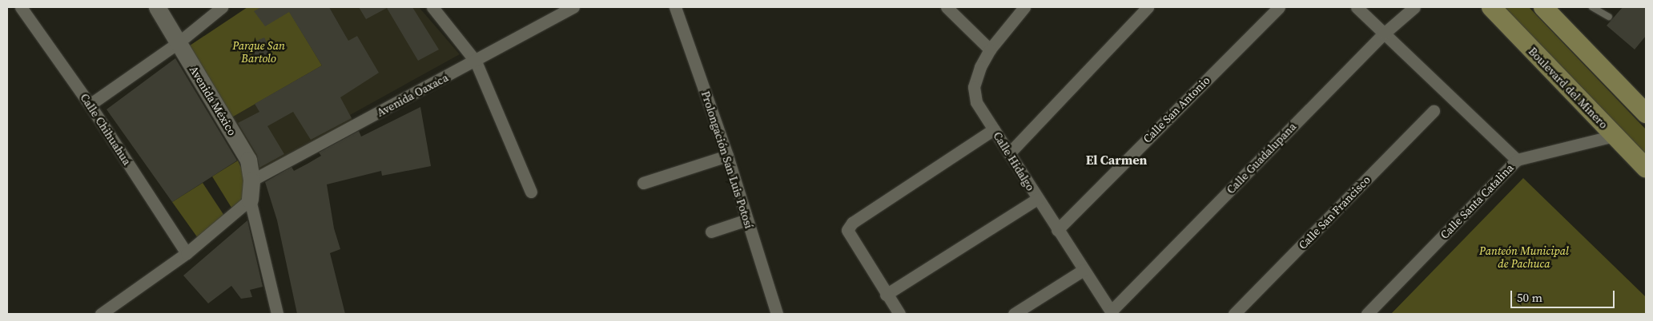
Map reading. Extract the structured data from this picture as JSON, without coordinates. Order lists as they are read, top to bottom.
{
  "streets": {
    "main road": ["Boulevard del Minero"],
    "street": [
      "Avenida Oaxaca",
      "Avenida México",
      "Calle San Antonio",
      "Calle Chihuahua",
      "Calle Guadalupana",
      "Prolongación San Luis Potosí",
      "Calle Hidalgo",
      "Calle Santa Catalina",
      "Calle San Francisco"
    ]
  },
  "crossings": [
    ["Boulevard del Minero", "Calle Santa Catalina"],
    ["Avenida Oaxaca", "Avenida México"],
    ["Calle San Antonio", "Calle Hidalgo"],
    ["Calle Guadalupana", "Calle Hidalgo"]
  ],
  "districts": ["El Carmen"],
  "parks": ["Parque San Bartolo", "Panteón Municipal de Pachuca"],
  "scale_bar": "50 m"
}
